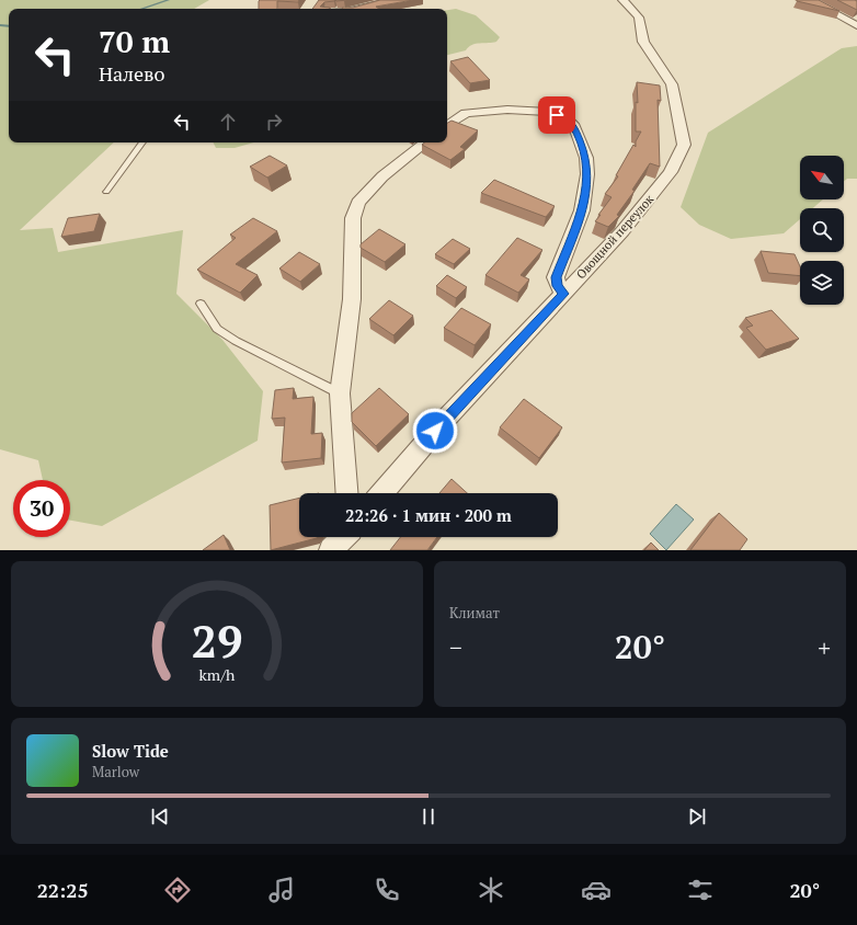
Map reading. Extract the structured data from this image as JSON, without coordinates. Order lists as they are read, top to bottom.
{
  "streets": {
    "street": ["Овощной переулок"]
  },
  "north": "top left",
  "page": {
    "turn": ["70 m", "Налево"],
    "limit": "30",
    "trip": "22:26 · 1 мин · 200 m",
    "tile": "Климат",
    "heat": ["−", "20°", "+"],
    "song": ["Slow Tide", "Marlow"],
    "tabs": ["22:25", "20°"],
    "gauge": ["29", "km/h"]
  }
}
